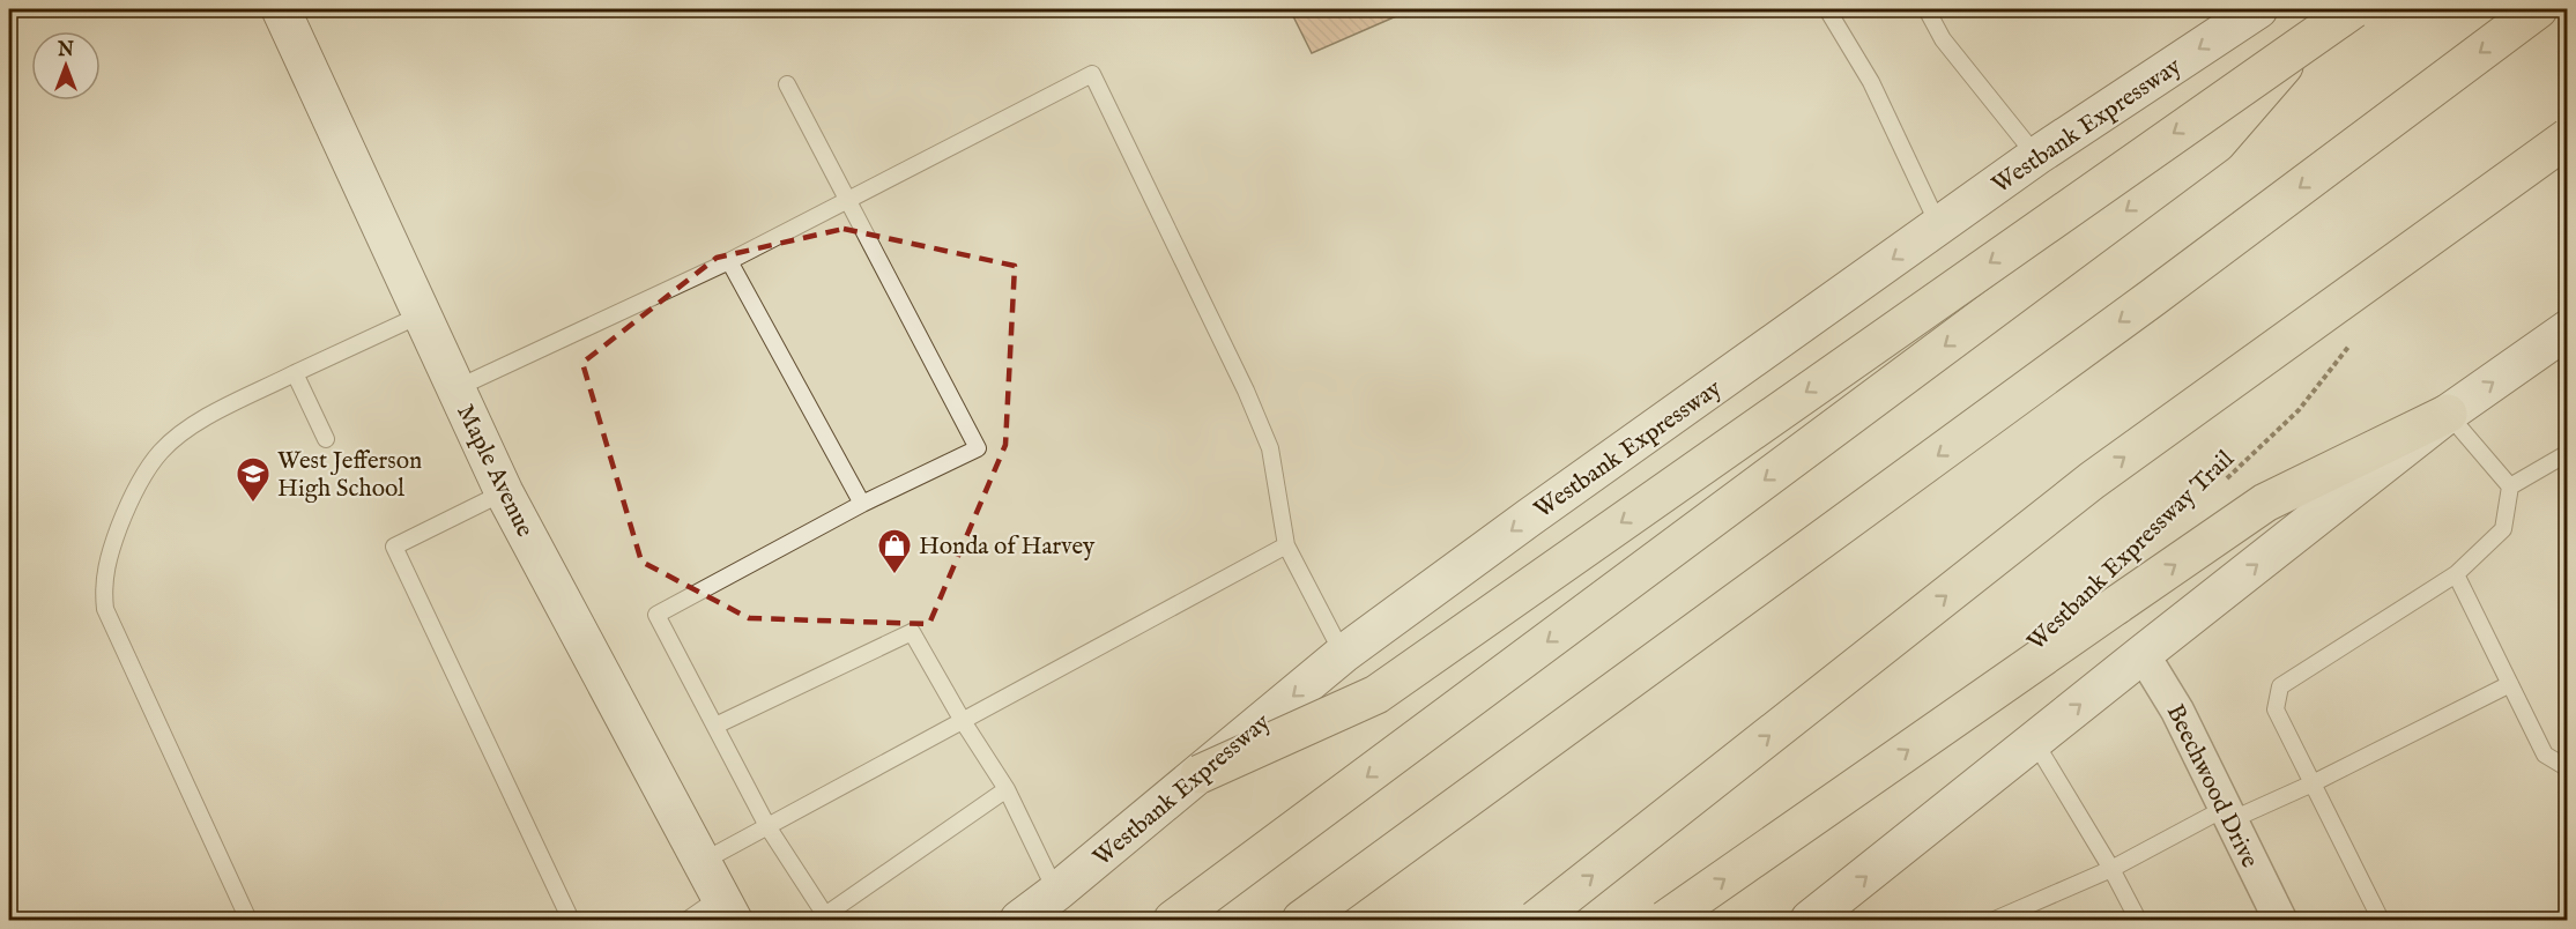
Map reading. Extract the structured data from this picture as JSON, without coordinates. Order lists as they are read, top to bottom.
{
  "streets": {
    "main road": ["Westbank Expressway", "Maple Avenue"],
    "street": ["Beechwood Drive"],
    "path": ["Westbank Expressway Trail"]
  },
  "one_way": ["Westbank Expressway"],
  "places": {
    "school or university": ["West Jefferson High School"],
    "shop": ["Honda of Harvey"]
  },
  "north": "top"
}
